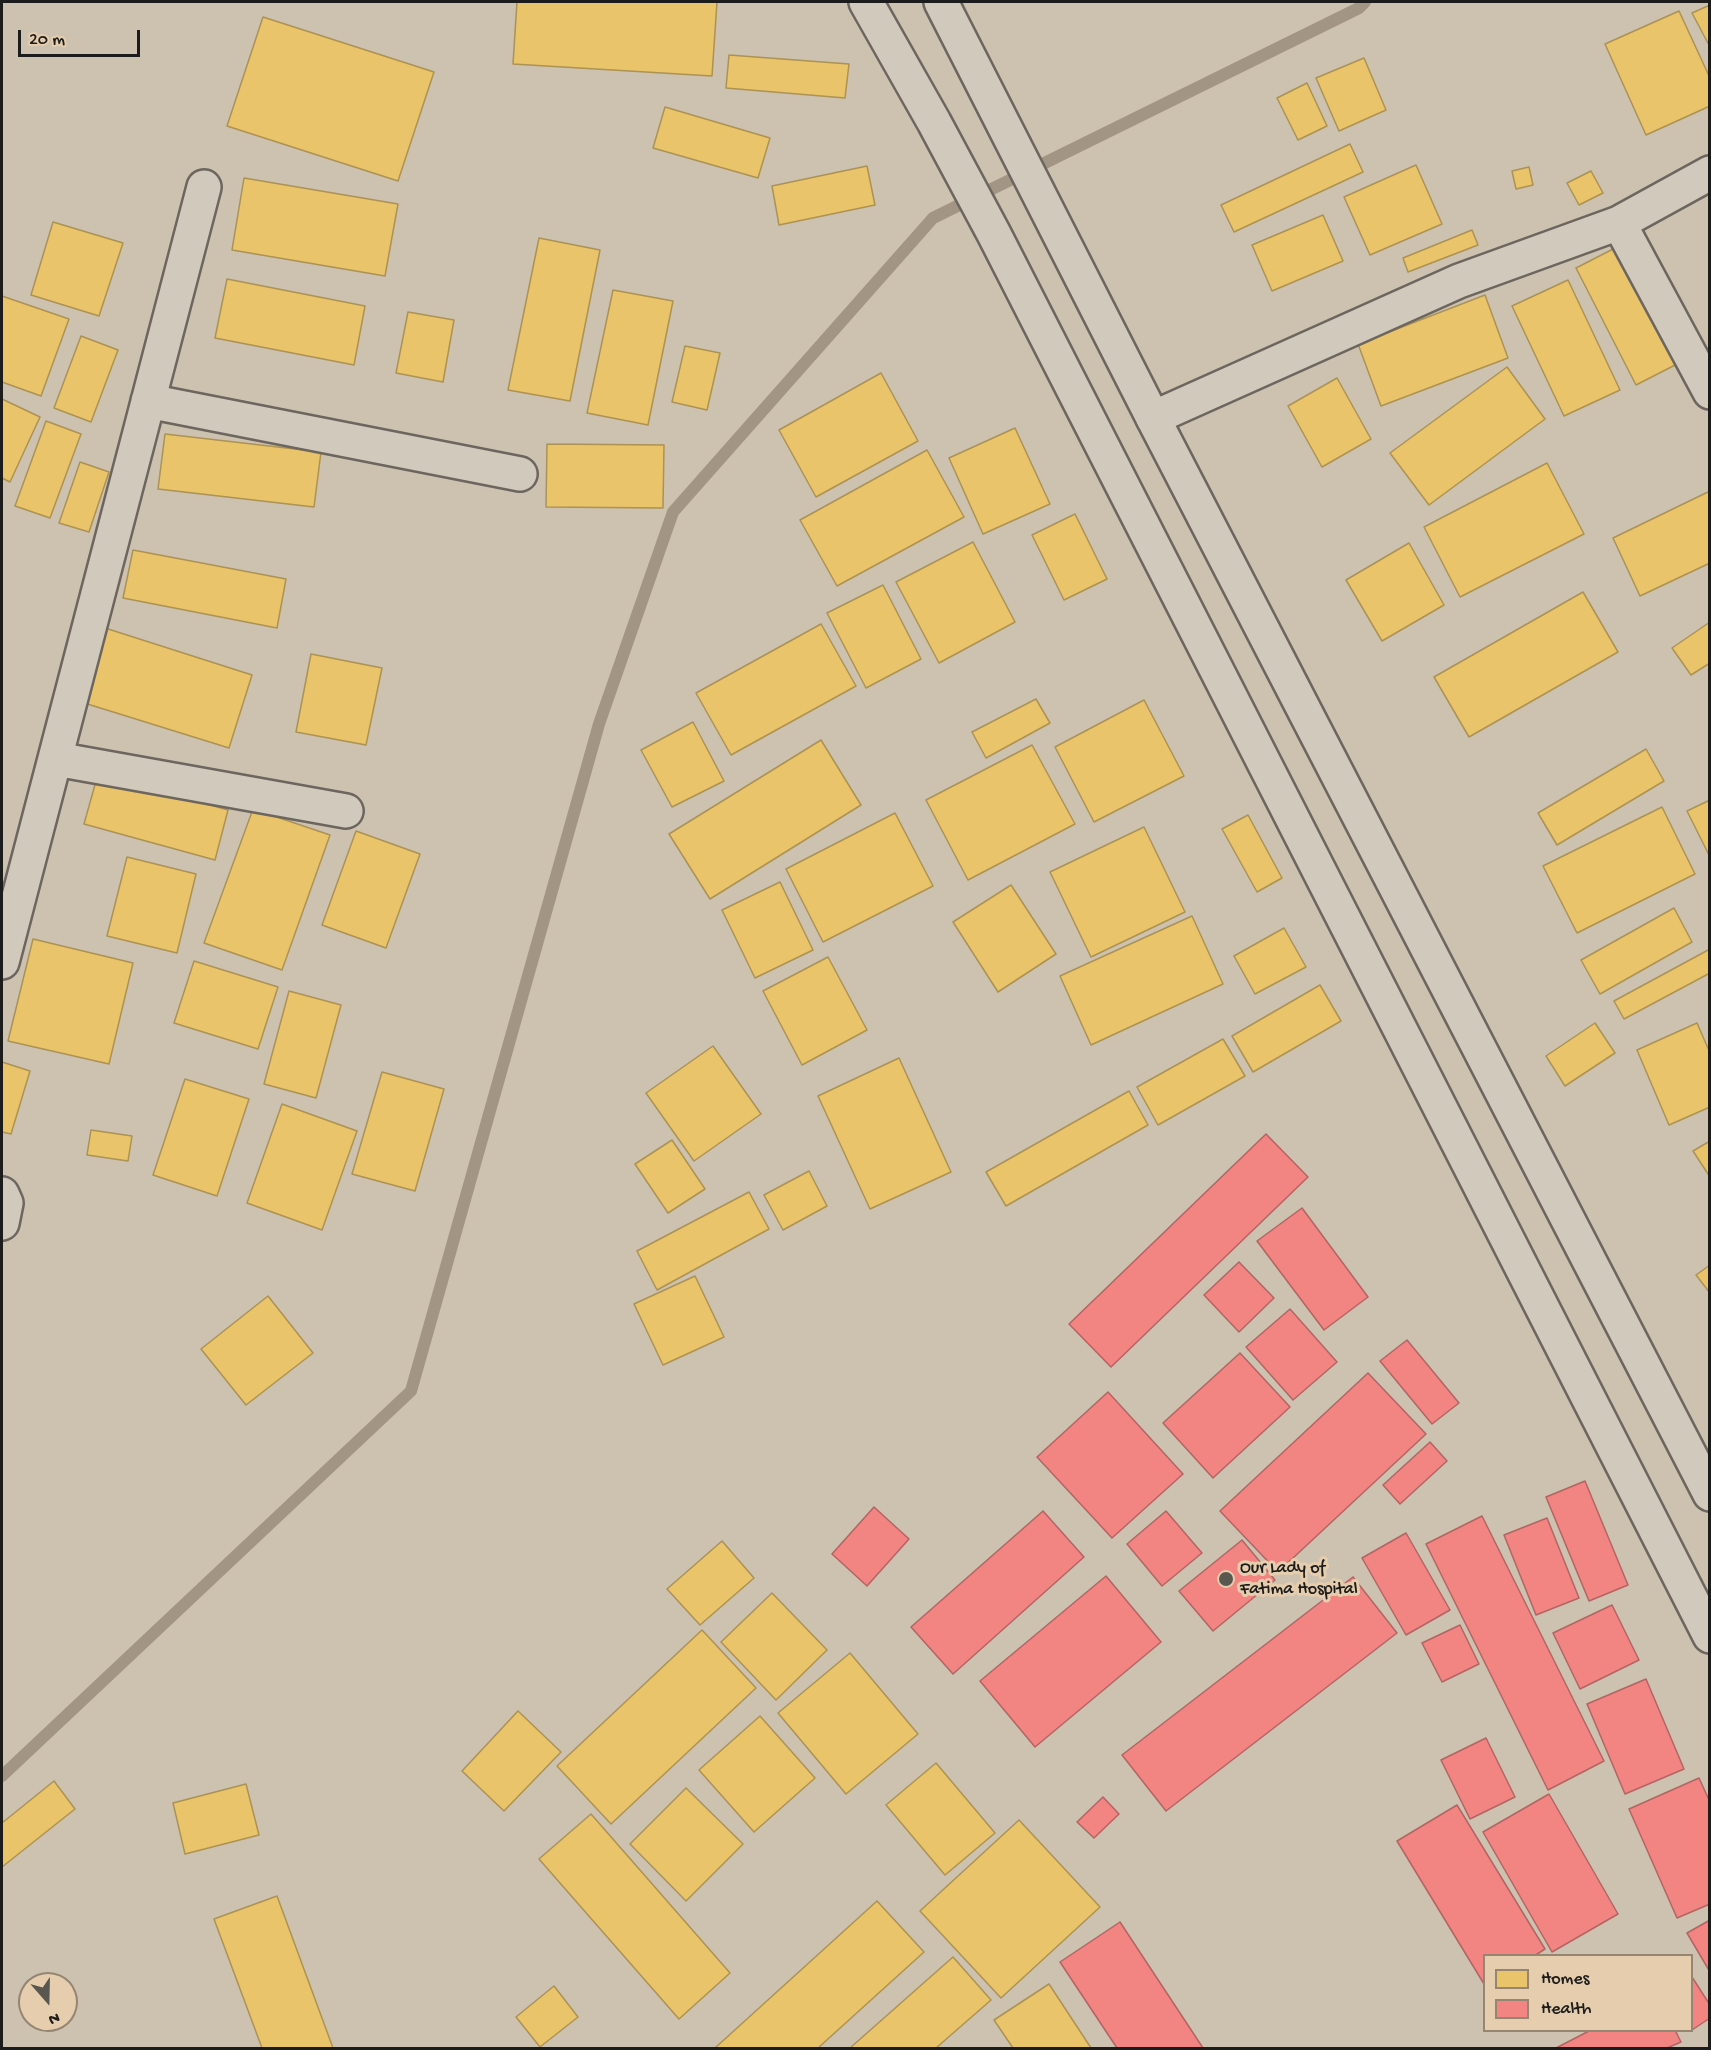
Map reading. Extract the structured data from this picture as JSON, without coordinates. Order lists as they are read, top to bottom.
{
  "places": ["Our Lady of Fatima Hospital"],
  "legend": ["Homes", "Health"],
  "scale_bar": "20 m",
  "north": "bottom"
}
